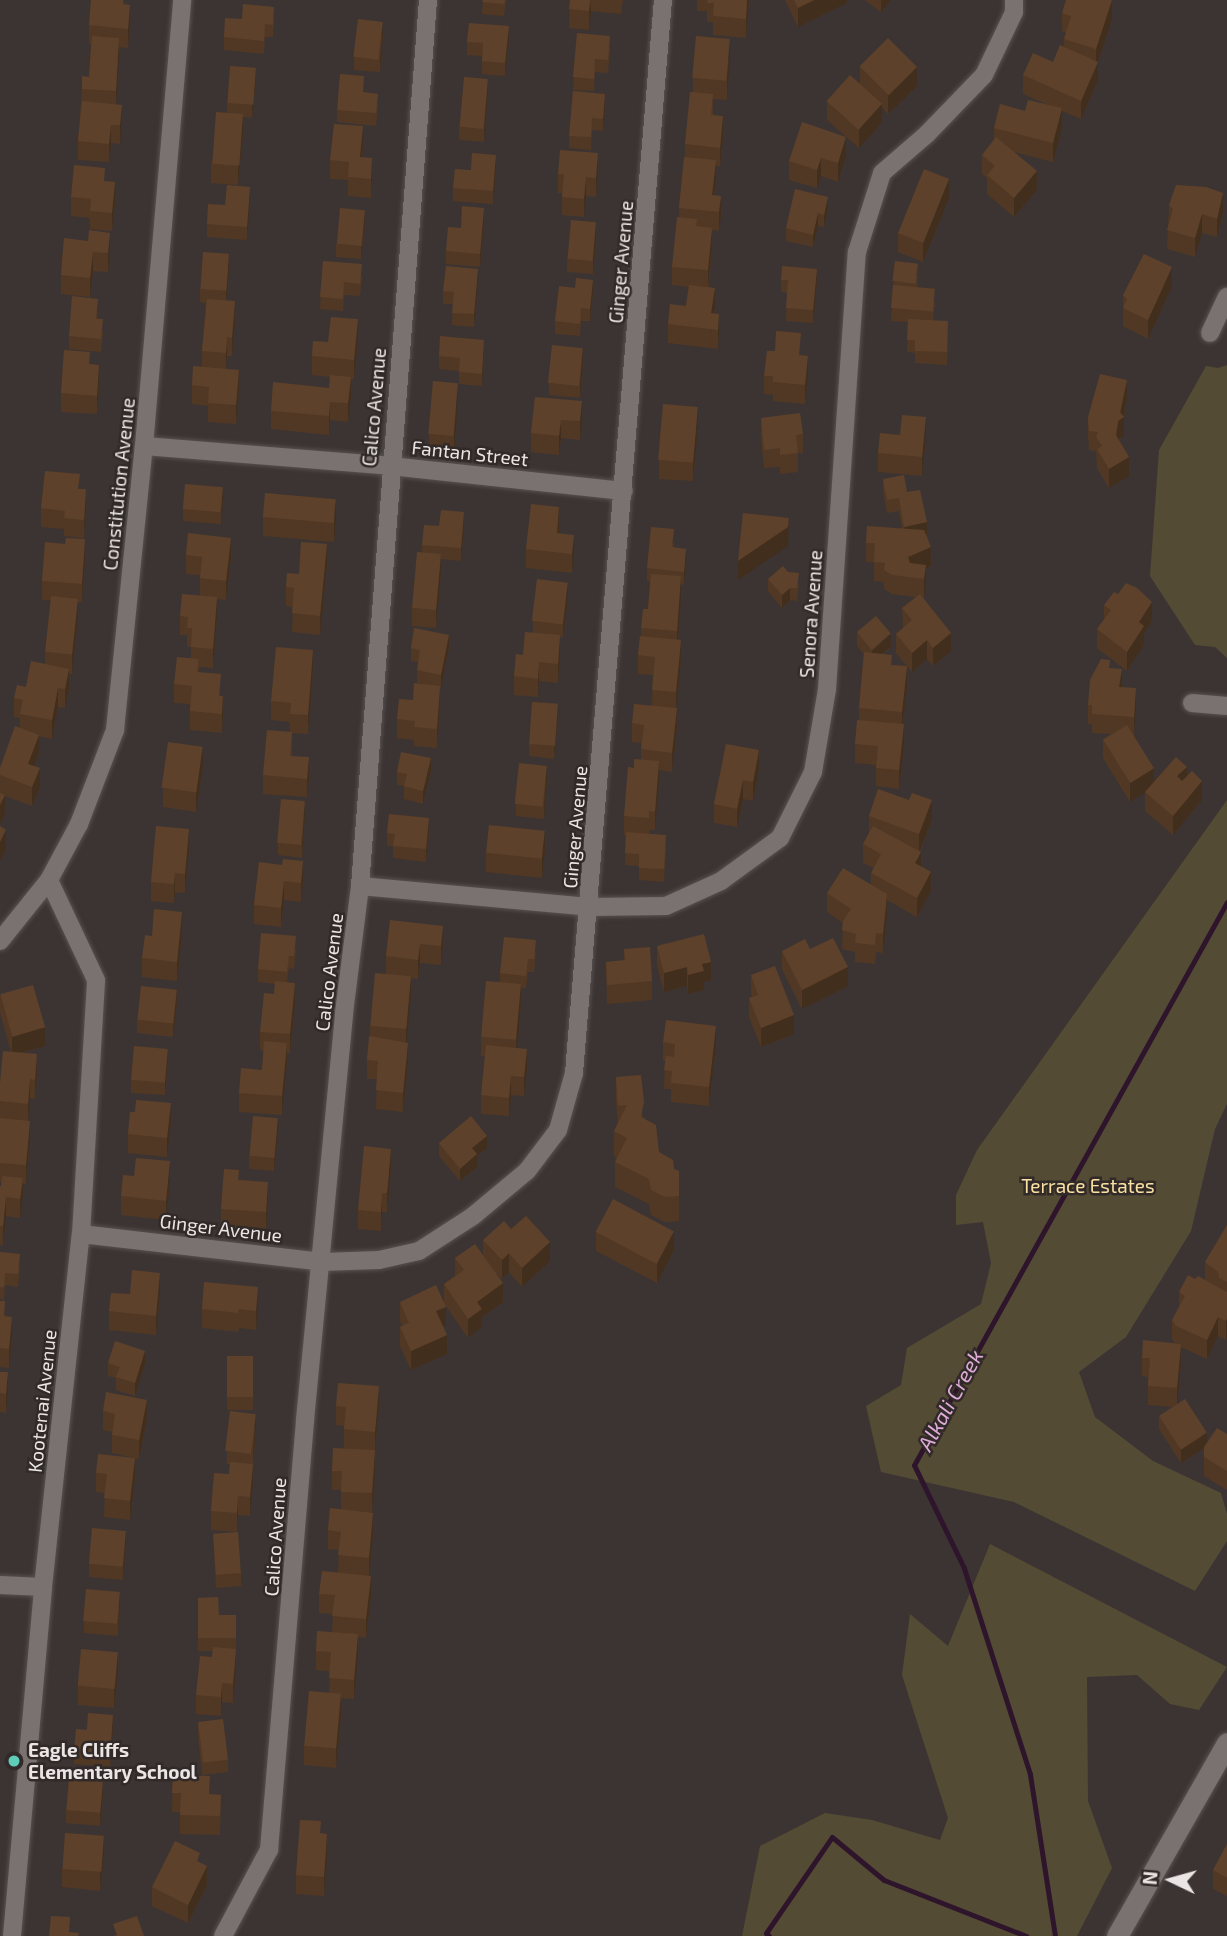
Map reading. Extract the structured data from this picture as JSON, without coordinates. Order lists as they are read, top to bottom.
{
  "streets": {
    "street": [
      "Ginger Avenue",
      "Calico Avenue",
      "Fantan Street",
      "Constitution Avenue",
      "Senora Avenue",
      "Kootenai Avenue"
    ]
  },
  "crossings": [
    ["Ginger Avenue", "Calico Avenue"],
    ["Ginger Avenue", "Fantan Street"],
    ["Ginger Avenue", "Senora Avenue"],
    ["Ginger Avenue", "Kootenai Avenue"],
    ["Calico Avenue", "Fantan Street"],
    ["Calico Avenue", "Senora Avenue"],
    ["Fantan Street", "Constitution Avenue"],
    ["Constitution Avenue", "Kootenai Avenue"]
  ],
  "water": ["Alkali Creek"],
  "parks": ["Terrace Estates"],
  "places": ["Eagle Cliffs Elementary School"],
  "north": "left"
}
